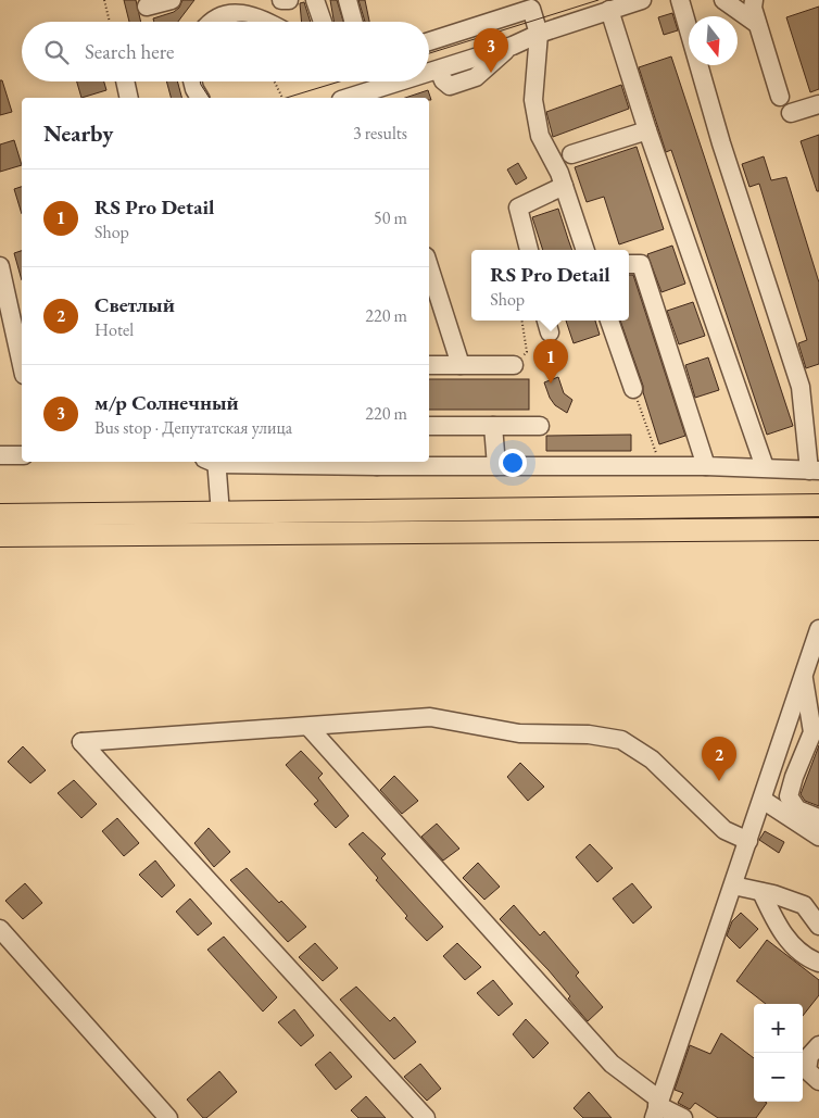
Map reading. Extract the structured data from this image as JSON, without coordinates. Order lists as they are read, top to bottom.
{
  "north": "bottom",
  "page": {
    "search": "Search here",
    "pins": ["3", "1", "2"],
    "heading": ["Nearby", "3 results"],
    "list": [
      {
        "mark": "1",
        "name": "RS Pro Detail",
        "note": "Shop",
        "value": "50 m"
      },
      {
        "mark": "2",
        "name": "Светлый",
        "note": "Hotel",
        "value": "220 m"
      },
      {
        "mark": "3",
        "name": "м/р Солнечный",
        "note": "Bus stop · Депутатская улица",
        "value": "220 m"
      }
    ],
    "popup": ["RS Pro Detail", "Shop"],
    "map_buttons": ["+", "−"]
  }
}
